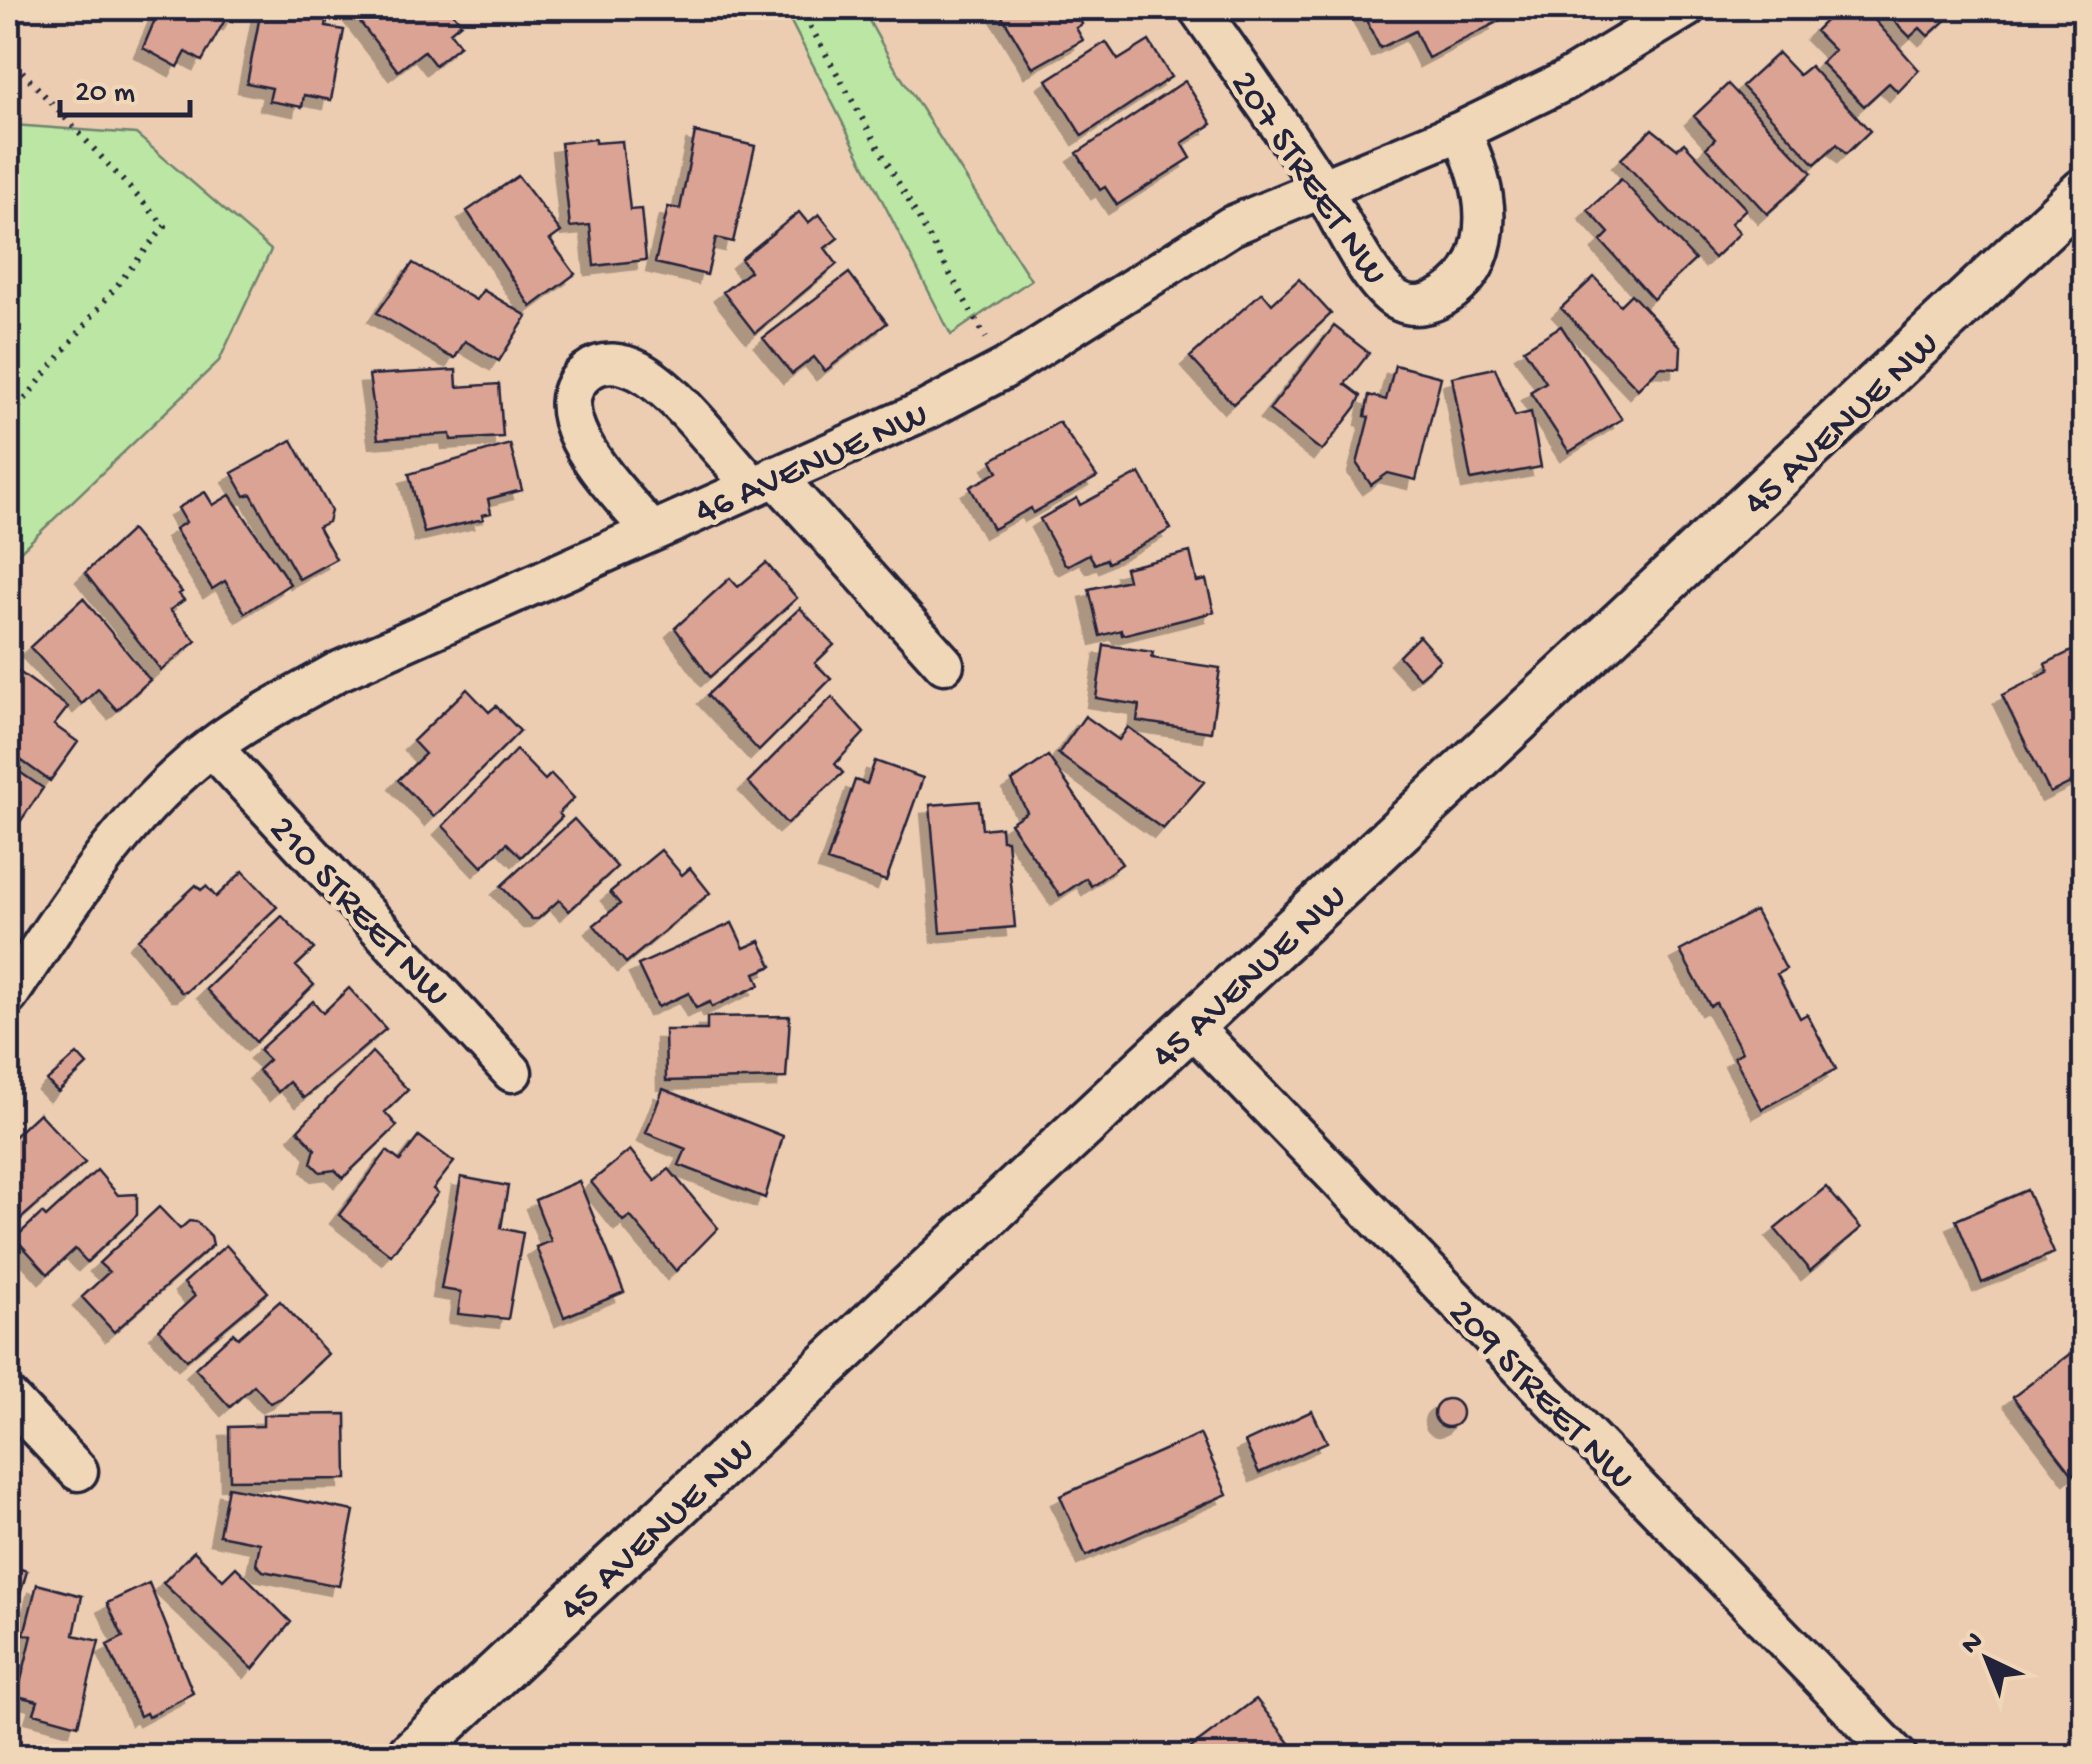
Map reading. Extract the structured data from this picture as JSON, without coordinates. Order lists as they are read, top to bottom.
{
  "streets": {
    "street": [
      "207 STREET NW",
      "45 AVENUE NW",
      "46 AVENUE NW",
      "210 STREET NW",
      "209 STREET NW"
    ]
  },
  "crossings": [
    ["207 STREET NW", "46 AVENUE NW"],
    ["45 AVENUE NW", "209 STREET NW"],
    ["46 AVENUE NW", "210 STREET NW"]
  ],
  "scale_bar": "20 m",
  "north": "top left"
}
